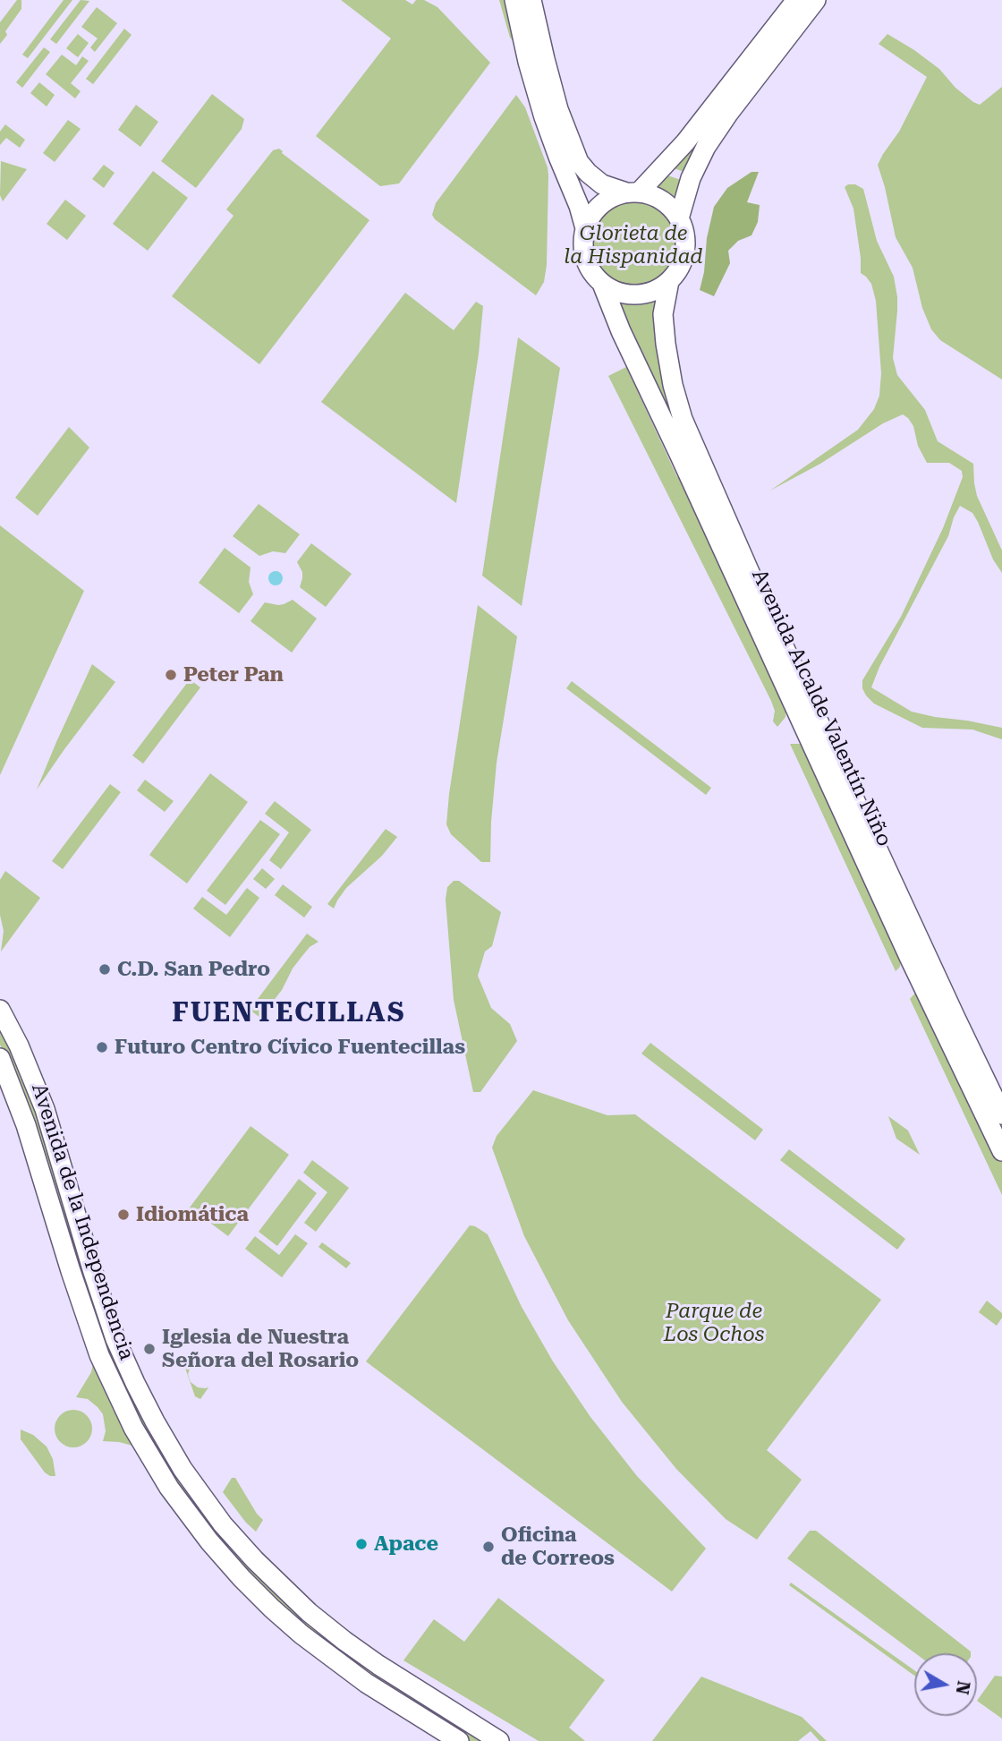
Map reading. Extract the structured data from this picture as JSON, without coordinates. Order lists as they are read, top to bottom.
{
  "streets": {
    "main road": ["Avenida Alcalde Valentín Niño", "Avenida de la Independencia"]
  },
  "districts": ["FUENTECILLAS"],
  "parks": ["Glorieta de la Hispanidad", "Parque de Los Ochos"],
  "places": [
    "Peter Pan",
    "C.D. San Pedro",
    "Futuro Centro Cívico Fuentecillas",
    "Idiomática",
    "Iglesia de Nuestra Señora del Rosario",
    "Apace",
    "Oficina de Correos"
  ],
  "north": "right"
}
